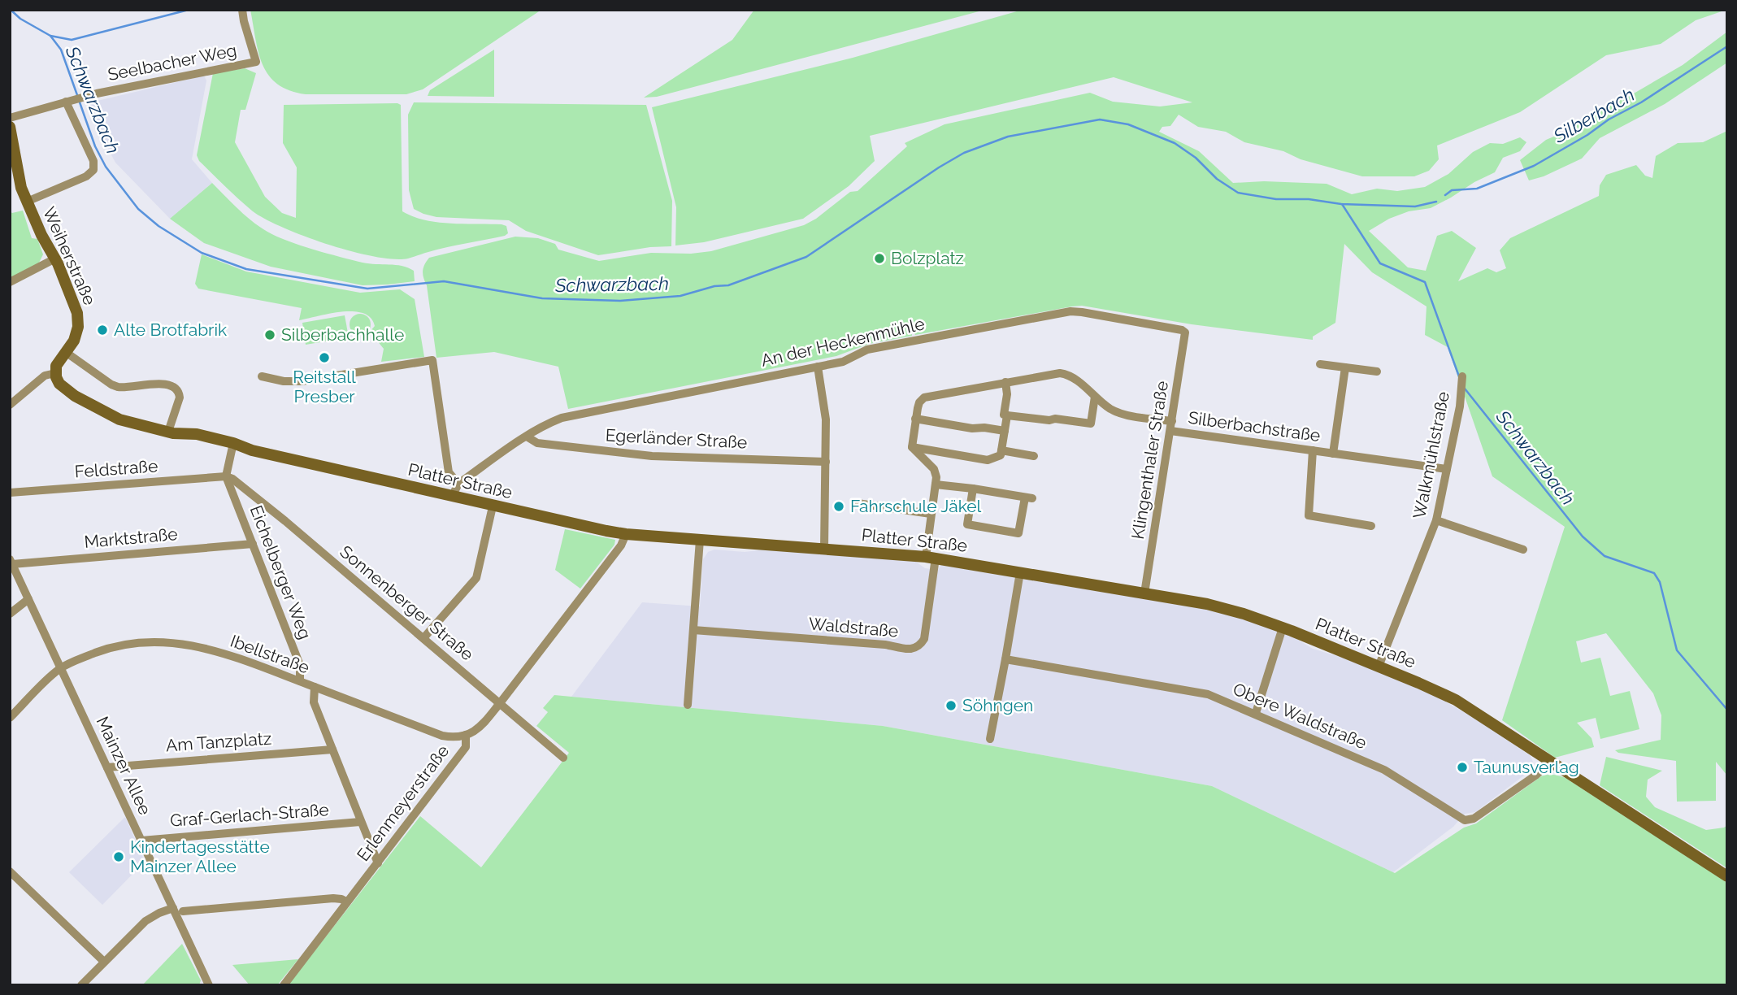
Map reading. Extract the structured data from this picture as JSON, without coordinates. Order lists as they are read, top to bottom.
{
  "streets": {
    "main road": ["Weiherstraße", "Platter Straße"],
    "street": [
      "Seelbacher Weg",
      "An der Heckenmühle",
      "Silberbachstraße",
      "Egerländer Straße",
      "Walkmühlstraße",
      "Klingenthaler Straße",
      "Feldstraße",
      "Marktstraße",
      "Eichelberger Weg",
      "Sonnenberger Straße",
      "Waldstraße",
      "Ibellstraße",
      "Obere Waldstraße",
      "Am Tanzplatz",
      "Mainzer Allee",
      "Erlenmeyerstraße",
      "Graf-Gerlach-Straße"
    ]
  },
  "crossings": [
    ["Weiherstraße", "Platter Straße"],
    ["An der Heckenmühle", "Egerländer Straße"],
    ["An der Heckenmühle", "Klingenthaler Straße"],
    ["Silberbachstraße", "Walkmühlstraße"],
    ["Silberbachstraße", "Klingenthaler Straße"],
    ["Walkmühlstraße", "Platter Straße"],
    ["Klingenthaler Straße", "Platter Straße"],
    ["Feldstraße", "Eichelberger Weg"],
    ["Feldstraße", "Sonnenberger Straße"],
    ["Platter Straße", "Waldstraße"],
    ["Platter Straße", "Obere Waldstraße"],
    ["Platter Straße", "Erlenmeyerstraße"],
    ["Marktstraße", "Eichelberger Weg"],
    ["Marktstraße", "Mainzer Allee"],
    ["Eichelberger Weg", "Sonnenberger Straße"],
    ["Eichelberger Weg", "Ibellstraße"],
    ["Sonnenberger Straße", "Erlenmeyerstraße"],
    ["Ibellstraße", "Mainzer Allee"],
    ["Ibellstraße", "Erlenmeyerstraße"],
    ["Am Tanzplatz", "Mainzer Allee"],
    ["Mainzer Allee", "Graf-Gerlach-Straße"]
  ],
  "water": ["Schwarzbach", "Silberbach"],
  "places": [
    "Bolzplatz",
    "Alte Brotfabrik",
    "Silberbachhalle",
    "Reitstall Presber",
    "Fahrschule Jäkel",
    "Söhngen",
    "Taunusverlag",
    "Kindertagesstätte Mainzer Allee"
  ]
}
